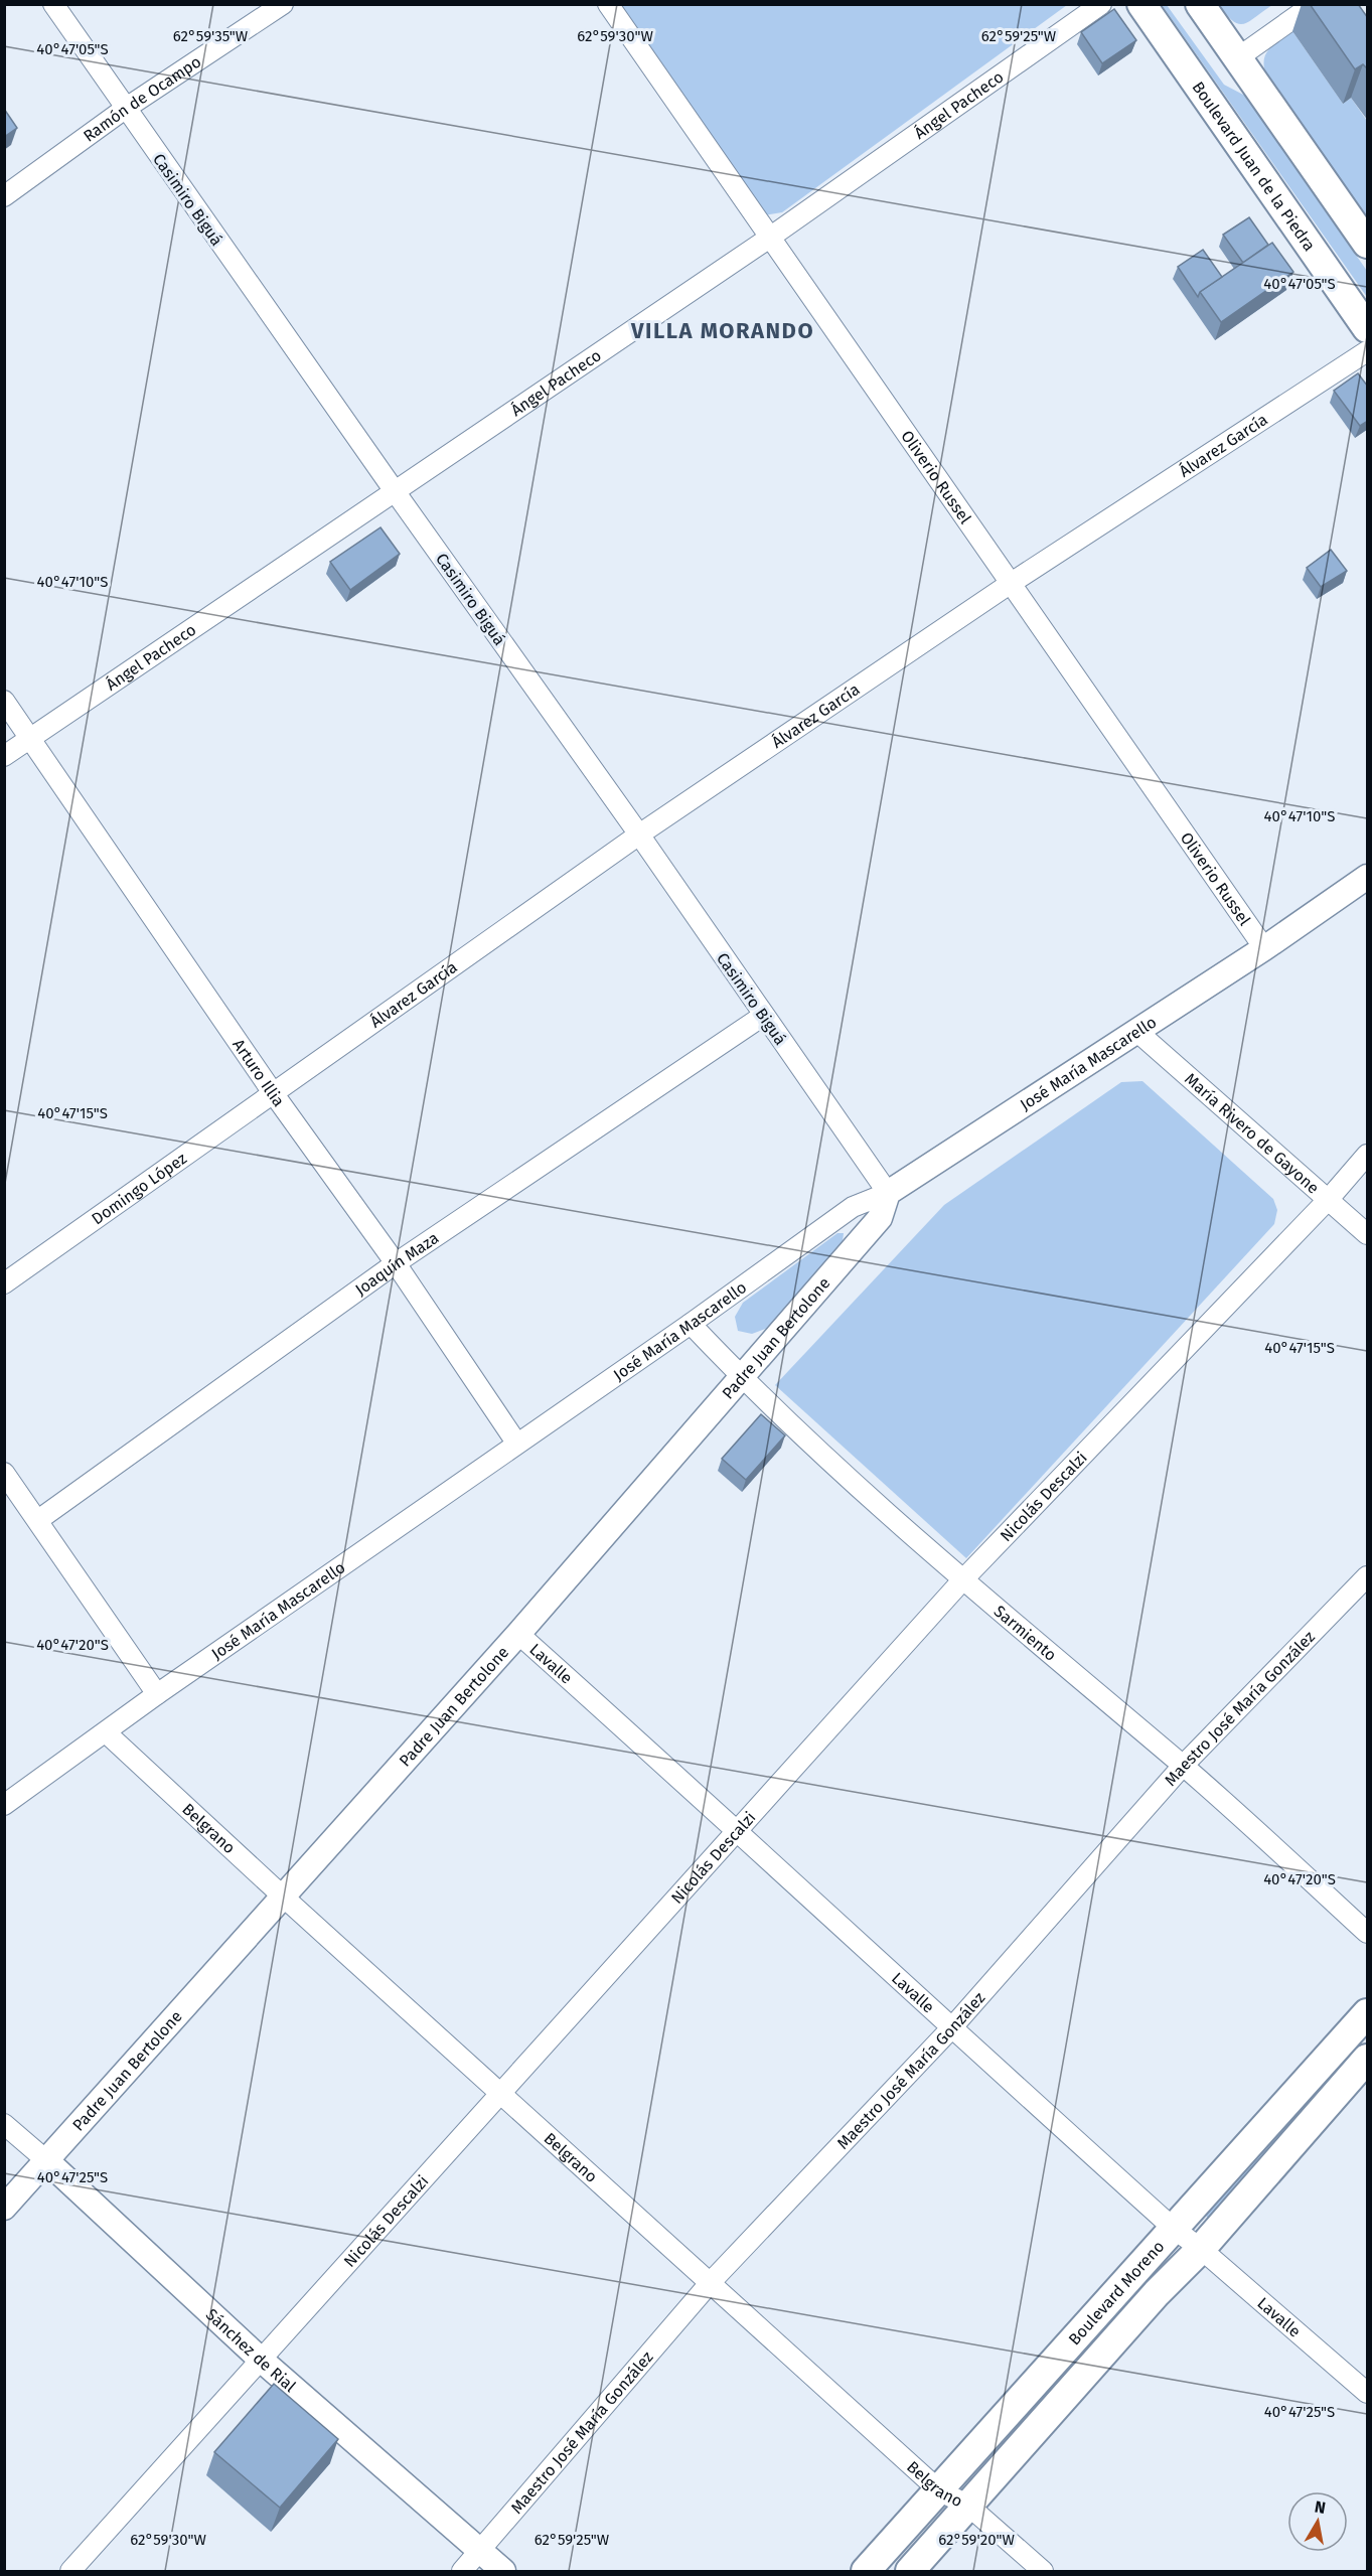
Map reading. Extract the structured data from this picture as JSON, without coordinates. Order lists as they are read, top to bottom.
{
  "streets": {
    "main road": ["Boulevard Juan de la Piedra", "Boulevard Moreno"],
    "street": [
      "Ramón de Ocampo",
      "Ángel Pacheco",
      "Casimiro Biguá",
      "Álvarez García",
      "Oliverio Russel",
      "José María Mascarello",
      "Arturo Illia",
      "María Rivero de Gayone",
      "Domingo López",
      "Joaquín Maza",
      "Padre Juan Bertolone",
      "Nicolás Descalzi",
      "Sarmiento",
      "Lavalle",
      "Maestro José María González",
      "Belgrano",
      "Sánchez de Rial"
    ]
  },
  "crossings": [
    ["Ramón de Ocampo", "Casimiro Biguá"],
    ["Ángel Pacheco", "Casimiro Biguá"],
    ["Ángel Pacheco", "Oliverio Russel"],
    ["Ángel Pacheco", "Arturo Illia"],
    ["Casimiro Biguá", "Álvarez García"],
    ["Casimiro Biguá", "José María Mascarello"],
    ["Casimiro Biguá", "Joaquín Maza"],
    ["Casimiro Biguá", "Padre Juan Bertolone"],
    ["Álvarez García", "Oliverio Russel"],
    ["Álvarez García", "Arturo Illia"],
    ["Álvarez García", "Domingo López"],
    ["Oliverio Russel", "José María Mascarello"],
    ["José María Mascarello", "Arturo Illia"],
    ["José María Mascarello", "María Rivero de Gayone"],
    ["José María Mascarello", "Padre Juan Bertolone"],
    ["José María Mascarello", "Sarmiento"],
    ["José María Mascarello", "Belgrano"],
    ["Arturo Illia", "Domingo López"],
    ["Arturo Illia", "Joaquín Maza"],
    ["María Rivero de Gayone", "Nicolás Descalzi"],
    ["Padre Juan Bertolone", "Sarmiento"],
    ["Padre Juan Bertolone", "Lavalle"],
    ["Padre Juan Bertolone", "Belgrano"],
    ["Padre Juan Bertolone", "Sánchez de Rial"],
    ["Nicolás Descalzi", "Sarmiento"],
    ["Nicolás Descalzi", "Lavalle"],
    ["Nicolás Descalzi", "Belgrano"],
    ["Nicolás Descalzi", "Sánchez de Rial"],
    ["Sarmiento", "Maestro José María González"],
    ["Lavalle", "Maestro José María González"],
    ["Lavalle", "Boulevard Moreno"],
    ["Maestro José María González", "Belgrano"],
    ["Maestro José María González", "Sánchez de Rial"],
    ["Belgrano", "Boulevard Moreno"]
  ],
  "districts": ["VILLA MORANDO"],
  "north": "top",
  "coordinates": [
    "62°59'35\"W",
    "62°59'30\"W",
    "62°59'25\"W",
    "40°47'05\"S",
    "40°47'10\"S",
    "40°47'15\"S",
    "40°47'20\"S",
    "40°47'25\"S",
    "62°59'20\"W"
  ]
}
